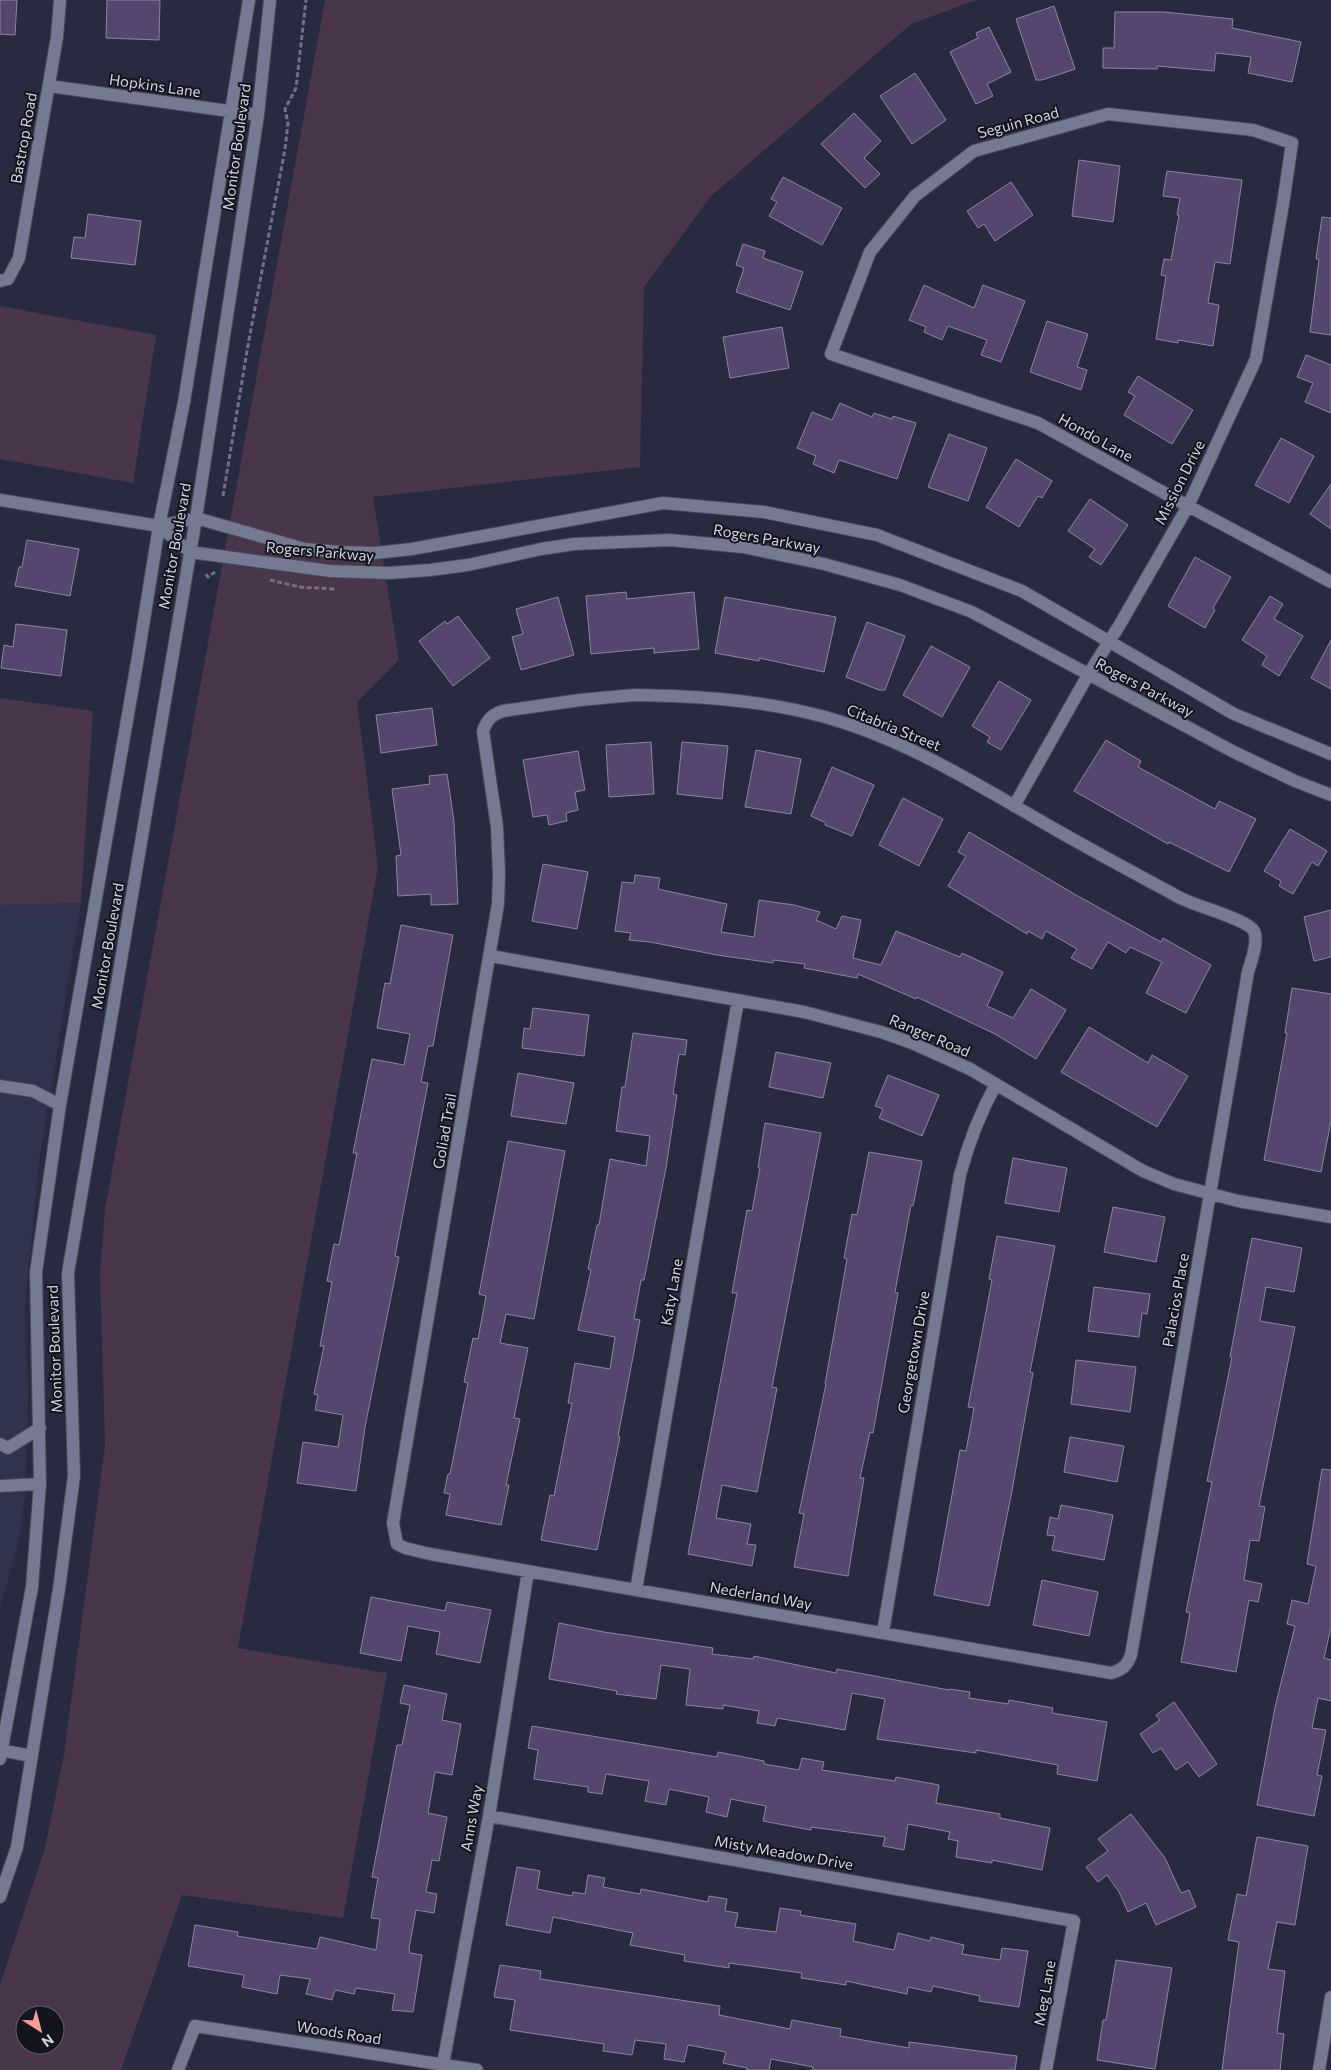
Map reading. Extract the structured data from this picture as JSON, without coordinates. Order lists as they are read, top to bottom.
{
  "streets": {
    "street": [
      "Hopkins Lane",
      "Seguin Road",
      "Bastrop Road",
      "Monitor Boulevard",
      "Hondo Lane",
      "Mission Drive",
      "Rogers Parkway",
      "Citabria Street",
      "Ranger Road",
      "Goliad Trail",
      "Katy Lane",
      "Palacios Place",
      "Georgetown Drive",
      "Nederland Way",
      "Anns Way",
      "Misty Meadow Drive",
      "Meg Lane",
      "Woods Road"
    ]
  },
  "crossings": [
    ["Hopkins Lane", "Bastrop Road"],
    ["Hopkins Lane", "Monitor Boulevard"],
    ["Seguin Road", "Hondo Lane"],
    ["Seguin Road", "Mission Drive"],
    ["Monitor Boulevard", "Rogers Parkway"],
    ["Hondo Lane", "Mission Drive"],
    ["Mission Drive", "Rogers Parkway"],
    ["Mission Drive", "Citabria Street"],
    ["Citabria Street", "Goliad Trail"],
    ["Citabria Street", "Palacios Place"],
    ["Ranger Road", "Goliad Trail"],
    ["Ranger Road", "Katy Lane"],
    ["Ranger Road", "Palacios Place"],
    ["Ranger Road", "Georgetown Drive"],
    ["Goliad Trail", "Nederland Way"],
    ["Katy Lane", "Nederland Way"],
    ["Palacios Place", "Nederland Way"],
    ["Georgetown Drive", "Nederland Way"],
    ["Nederland Way", "Anns Way"],
    ["Anns Way", "Misty Meadow Drive"],
    ["Anns Way", "Woods Road"],
    ["Misty Meadow Drive", "Meg Lane"]
  ],
  "north": "bottom right"
}
